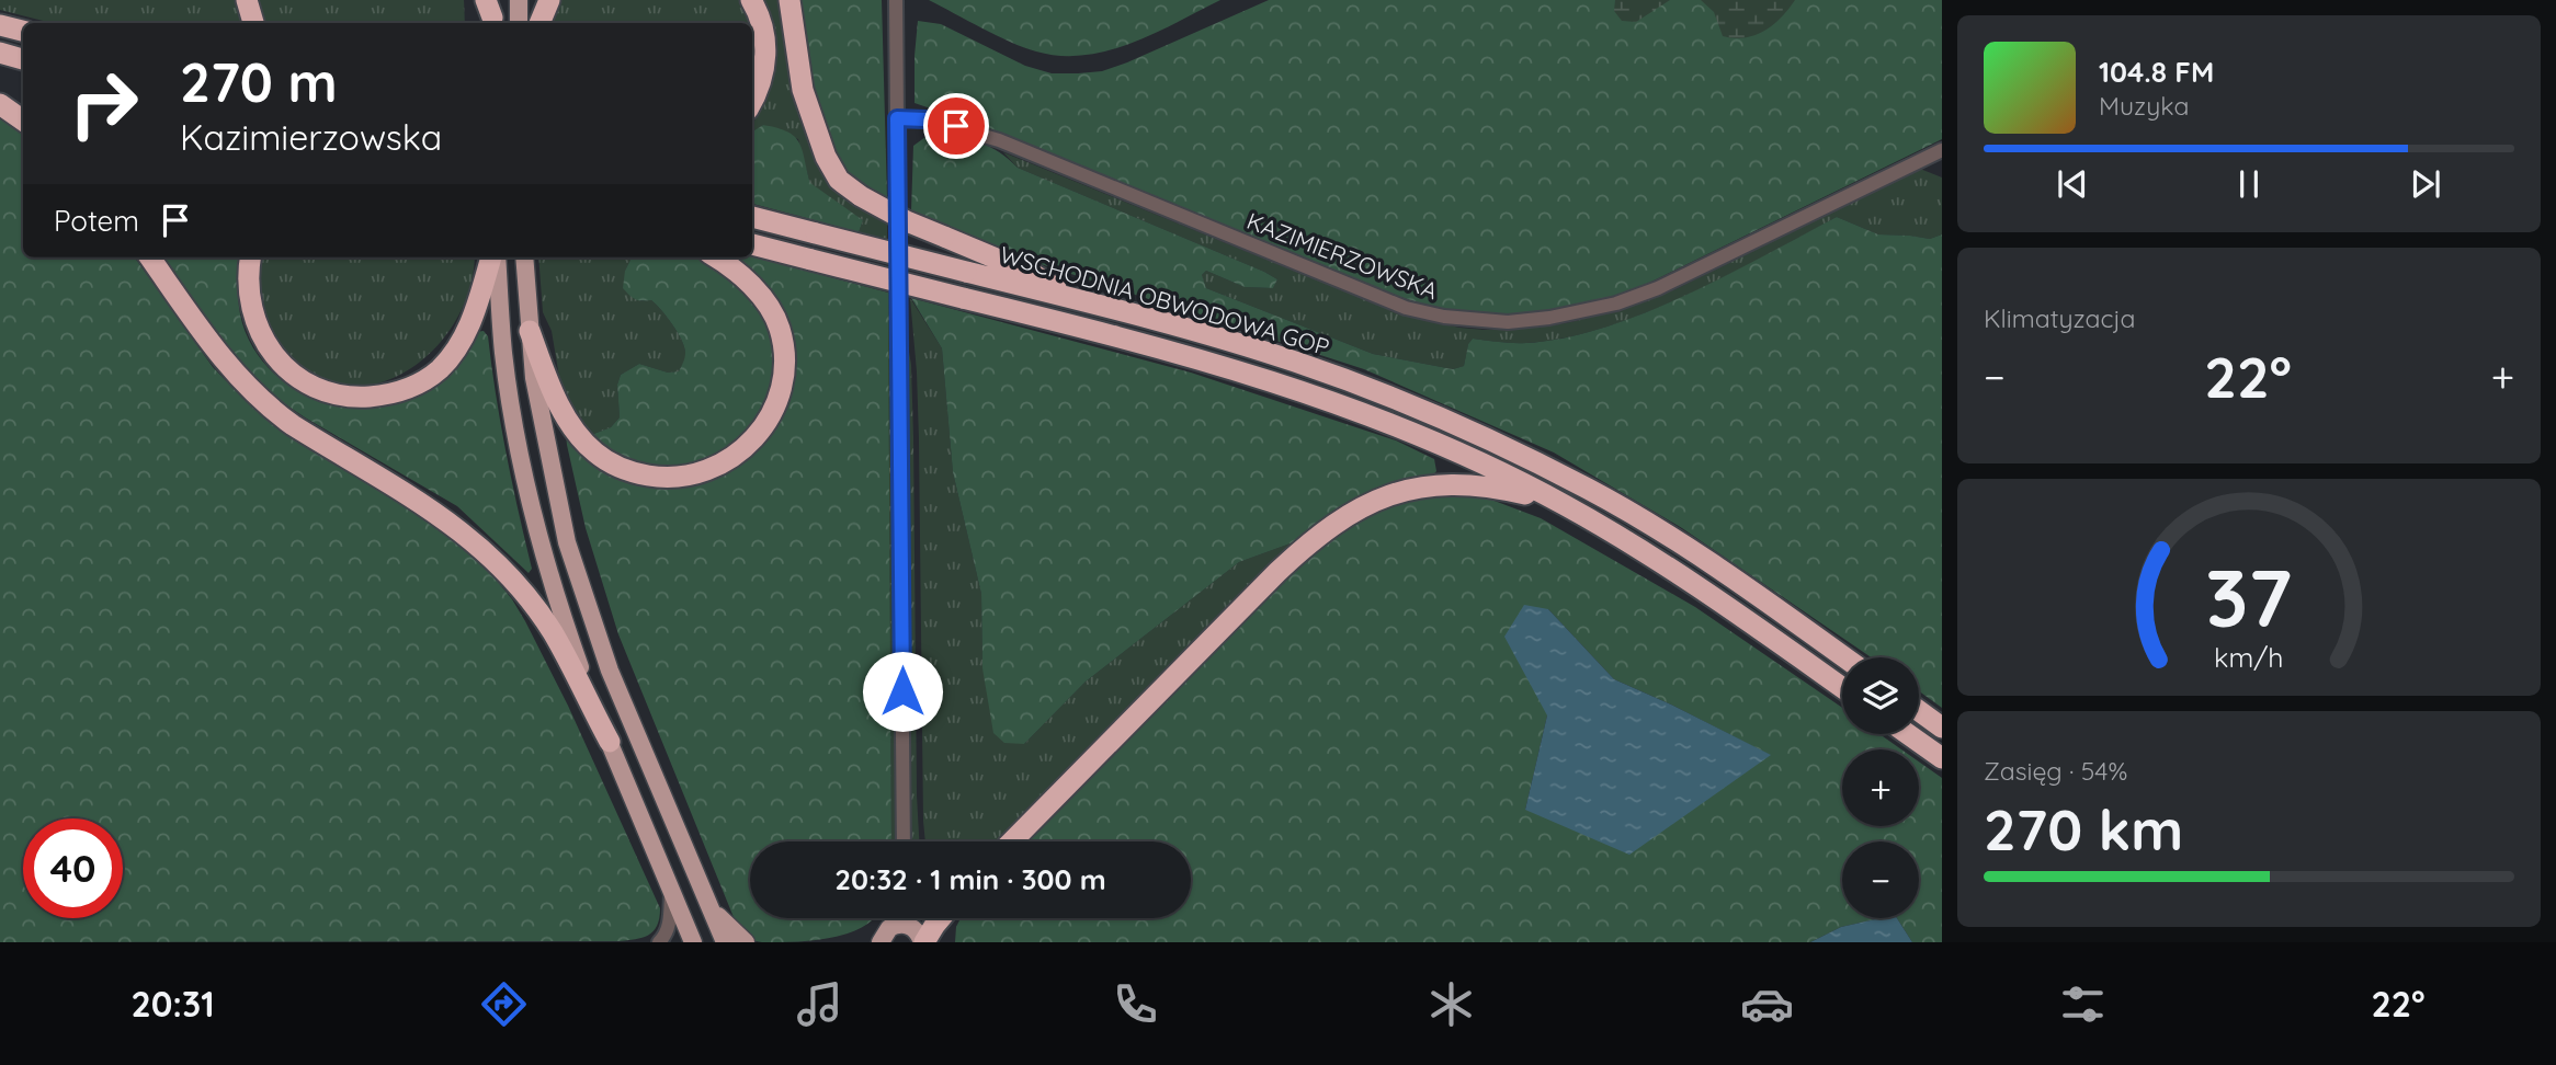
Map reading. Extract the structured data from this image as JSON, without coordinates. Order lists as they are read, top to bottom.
{
  "streets": {
    "highway": ["WSCHODNIA OBWODOWA GOP"],
    "street": ["KAZIMIERZOWSKA"]
  },
  "page": {
    "turn": ["270 m", "Kazimierzowska"],
    "song": ["104.8 FM", "Muzyka"],
    "then": "Potem",
    "tile": [
      "Klimatyzacja",
      ["Zasięg · 54%", "270 km"]
    ],
    "heat": ["−", "22°", "+"],
    "map_buttons": ["+", "−"],
    "limit": "40",
    "trip": "20:32 · 1 min · 300 m",
    "tabs": ["20:31", "22°"],
    "gauge": ["37", "km/h"]
  }
}
